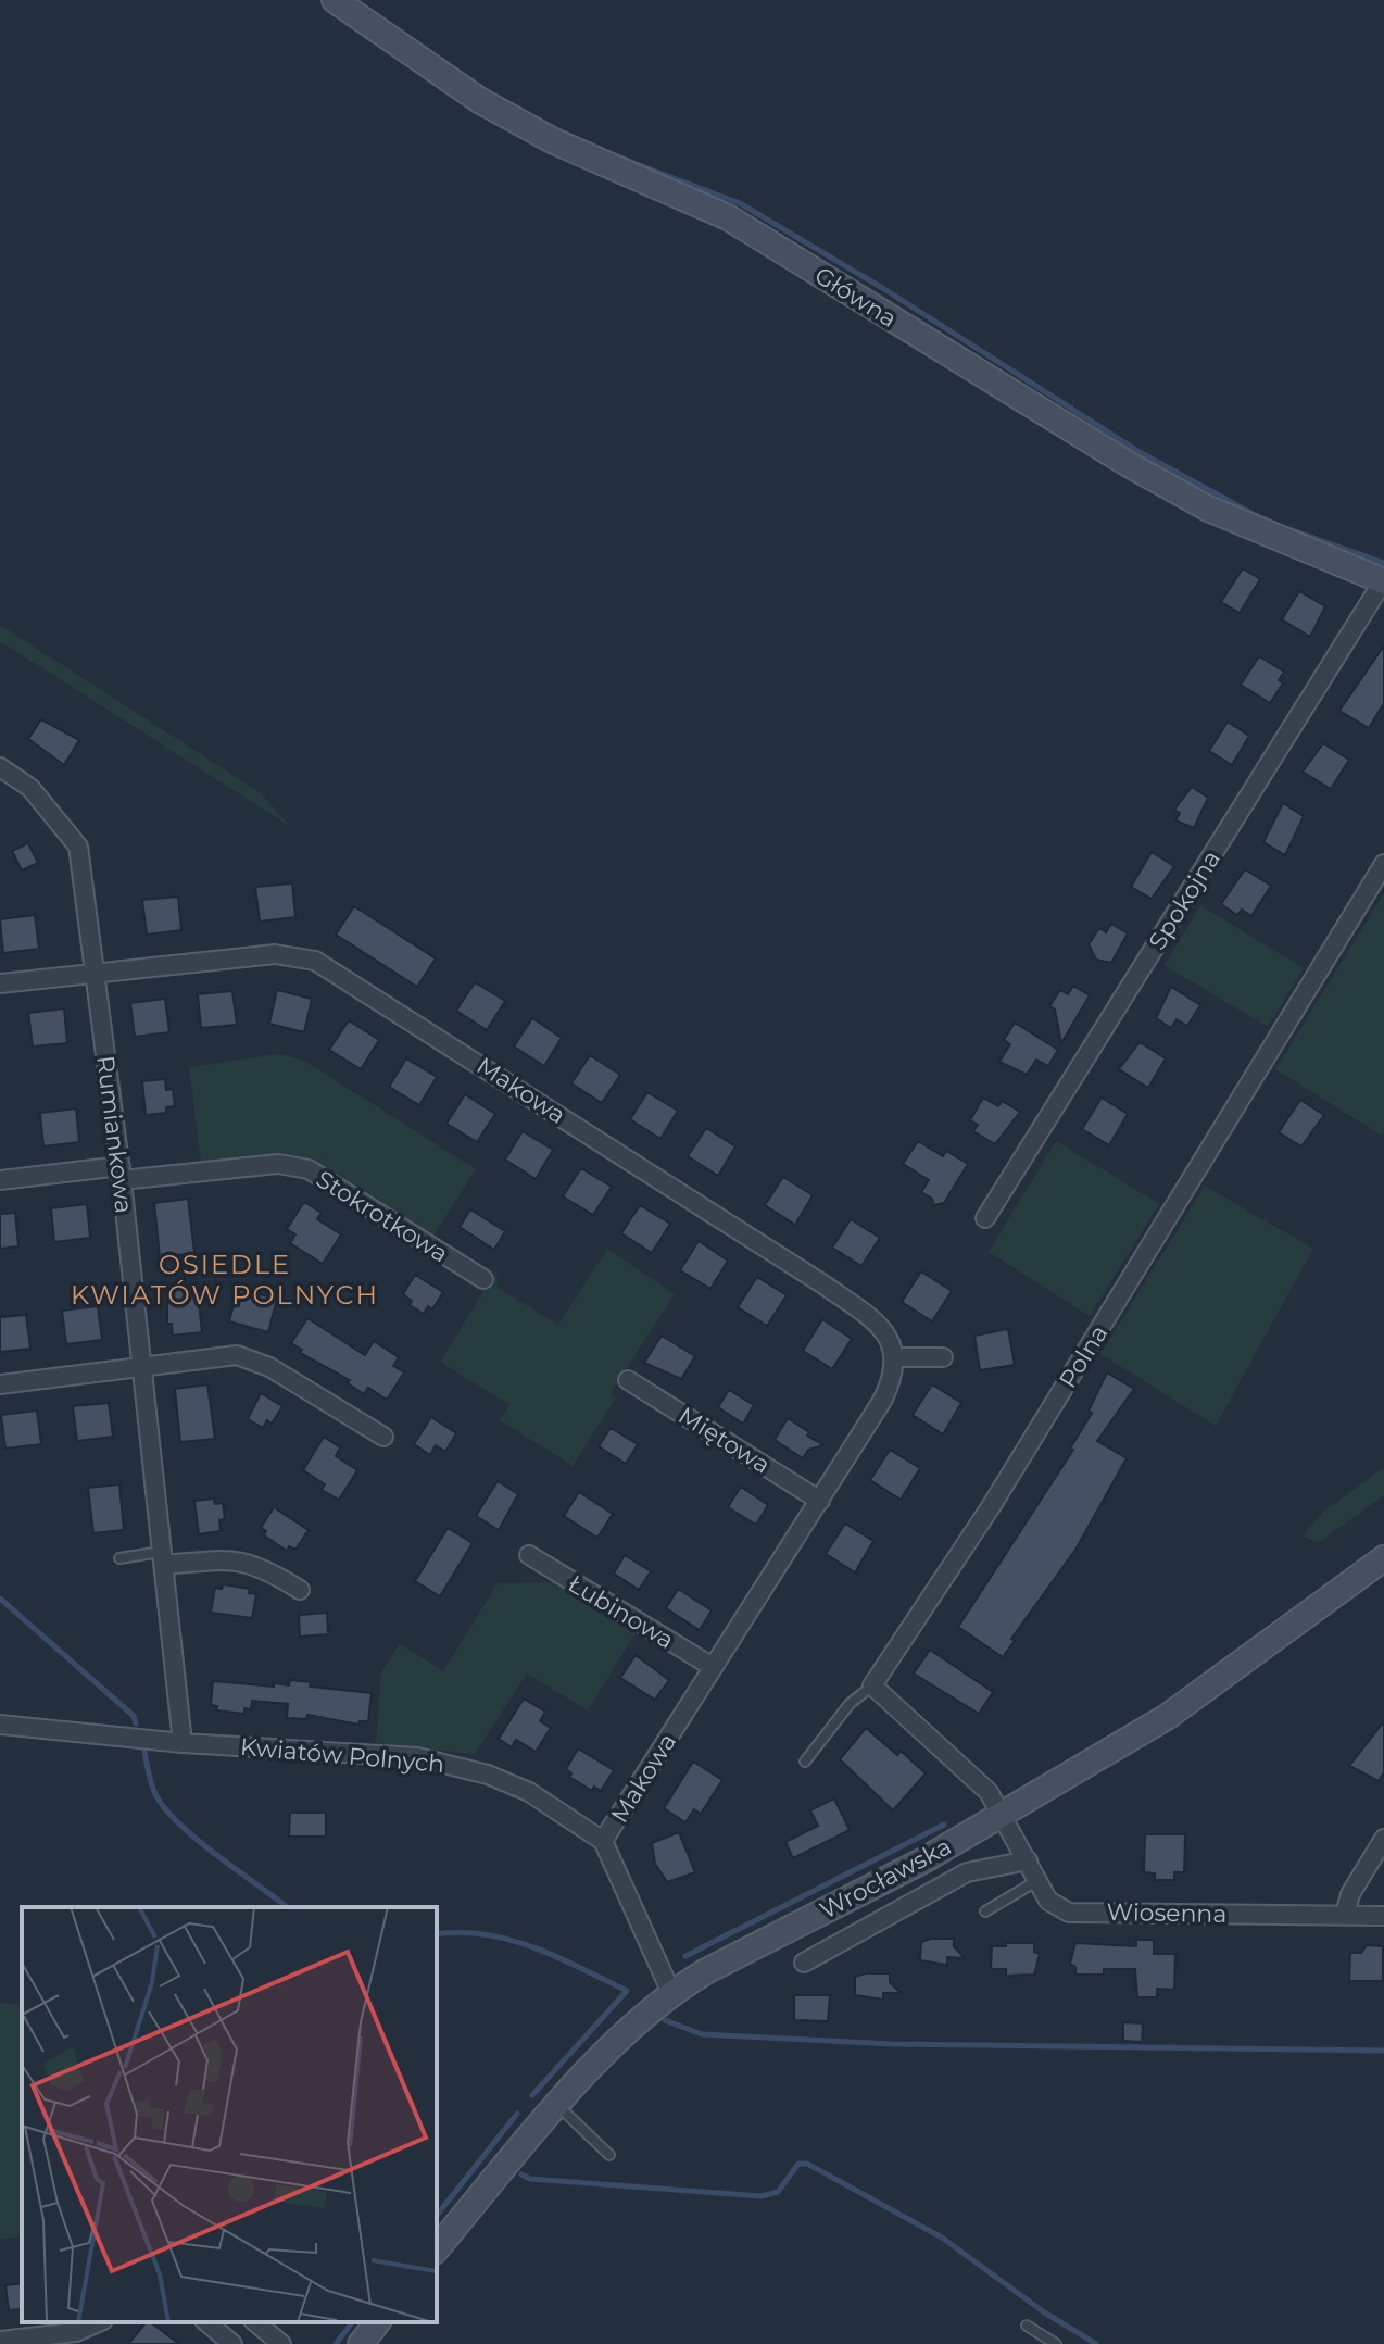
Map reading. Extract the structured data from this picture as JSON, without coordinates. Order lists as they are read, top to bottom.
{
  "streets": {
    "street": [
      "Główna",
      "Spokojna",
      "Makowa",
      "Rumiankowa",
      "Stokrotkowa",
      "Polna",
      "Miętowa",
      "Łubinowa",
      "Kwiatów Polnych",
      "Wrocławska",
      "Wiosenna"
    ]
  },
  "crossings": [
    ["Główna", "Spokojna"],
    ["Makowa", "Rumiankowa"],
    ["Makowa", "Miętowa"],
    ["Makowa", "Łubinowa"],
    ["Makowa", "Kwiatów Polnych"],
    ["Rumiankowa", "Stokrotkowa"],
    ["Rumiankowa", "Kwiatów Polnych"],
    ["Wrocławska", "Wiosenna"]
  ],
  "districts": ["OSIEDLE KWIATÓW POLNYCH"]
}
